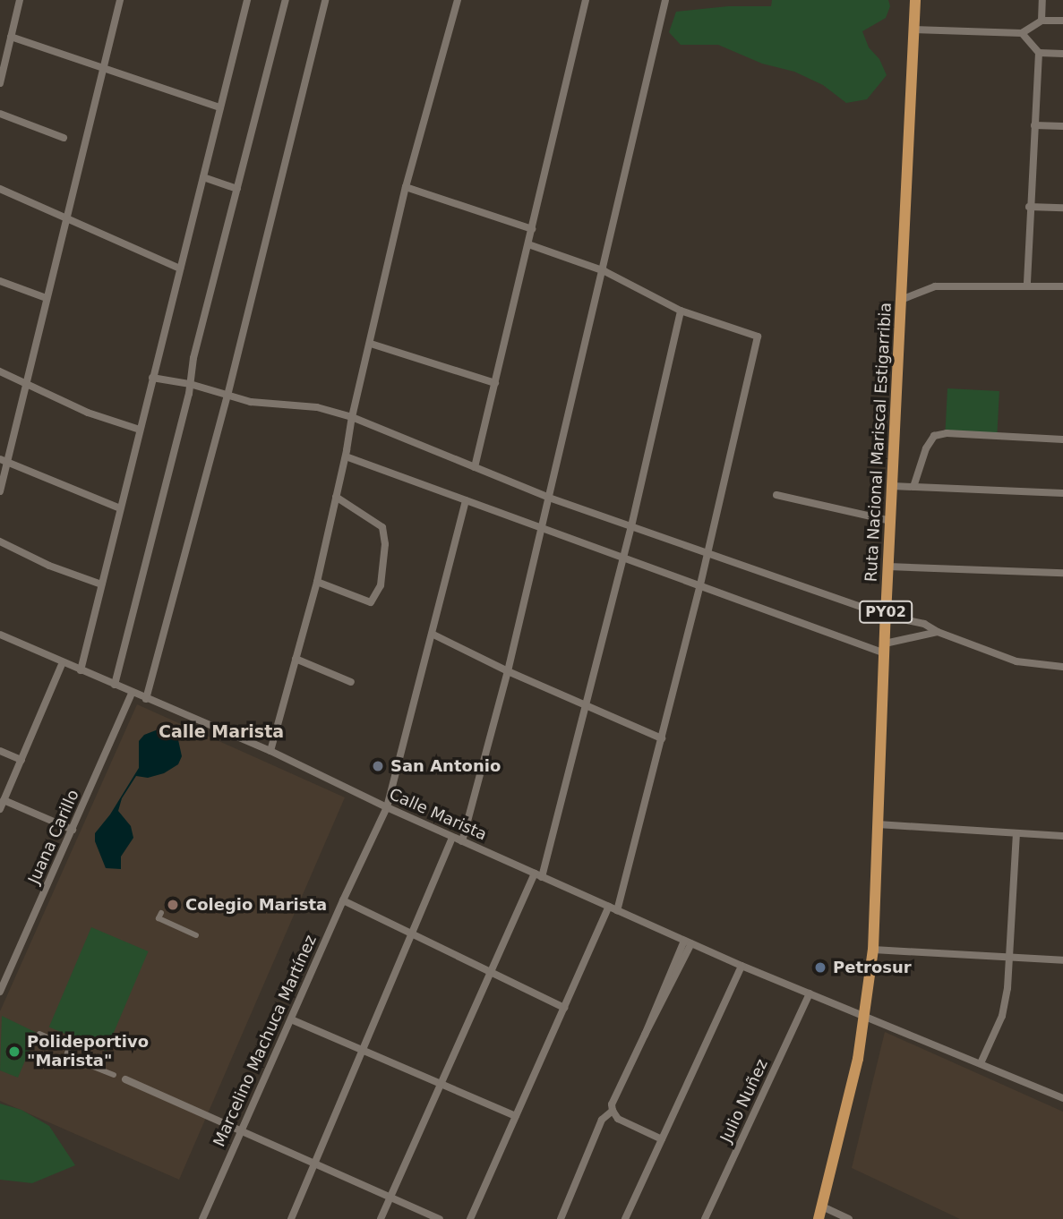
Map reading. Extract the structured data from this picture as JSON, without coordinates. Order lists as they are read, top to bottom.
{
  "streets": {
    "main road": ["Ruta Nacional Mariscal Estigarribia", "PY02"],
    "street": [
      "Calle Marista",
      "Juana Carillo",
      "Marcelino Machuca Martínez",
      "Julio Nuñez"
    ]
  },
  "crossings": [
    ["Ruta Nacional Mariscal Estigarribia", "Calle Marista"],
    ["Calle Marista", "Juana Carillo"],
    ["Calle Marista", "Marcelino Machuca Martínez"],
    ["Calle Marista", "Julio Nuñez"]
  ],
  "districts": ["Calle Marista"],
  "places": [
    "San Antonio",
    "Colegio Marista",
    "Petrosur",
    "Polideportivo \"Marista\""
  ]
}
